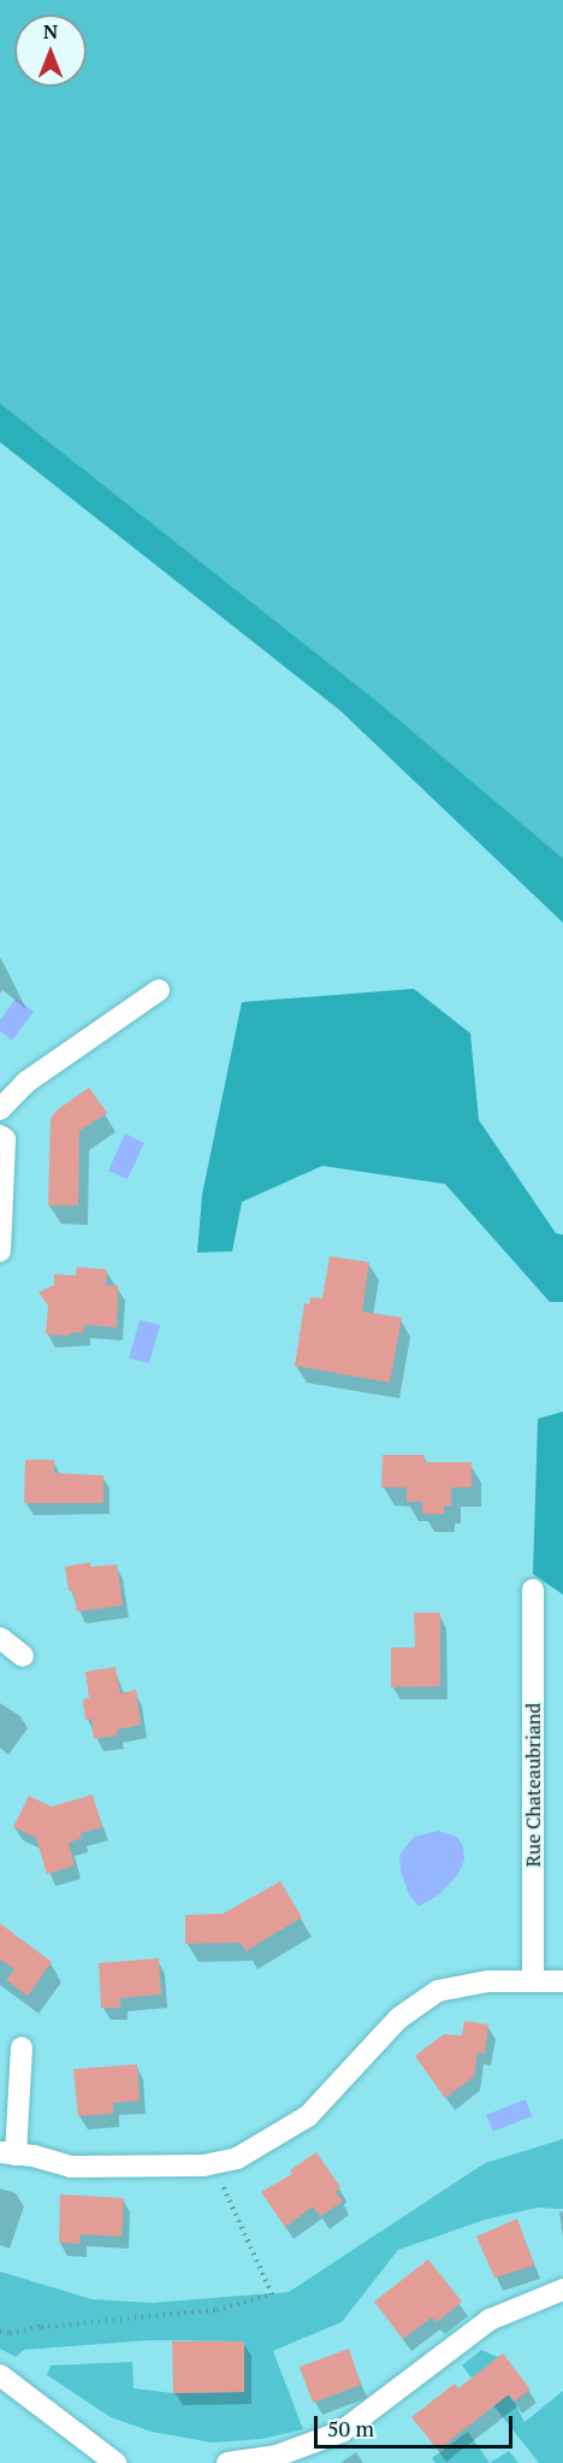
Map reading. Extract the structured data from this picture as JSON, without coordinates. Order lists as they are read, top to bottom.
{
  "streets": {
    "street": ["Rue Chateaubriand"]
  },
  "scale_bar": "50 m",
  "north": "top"
}
